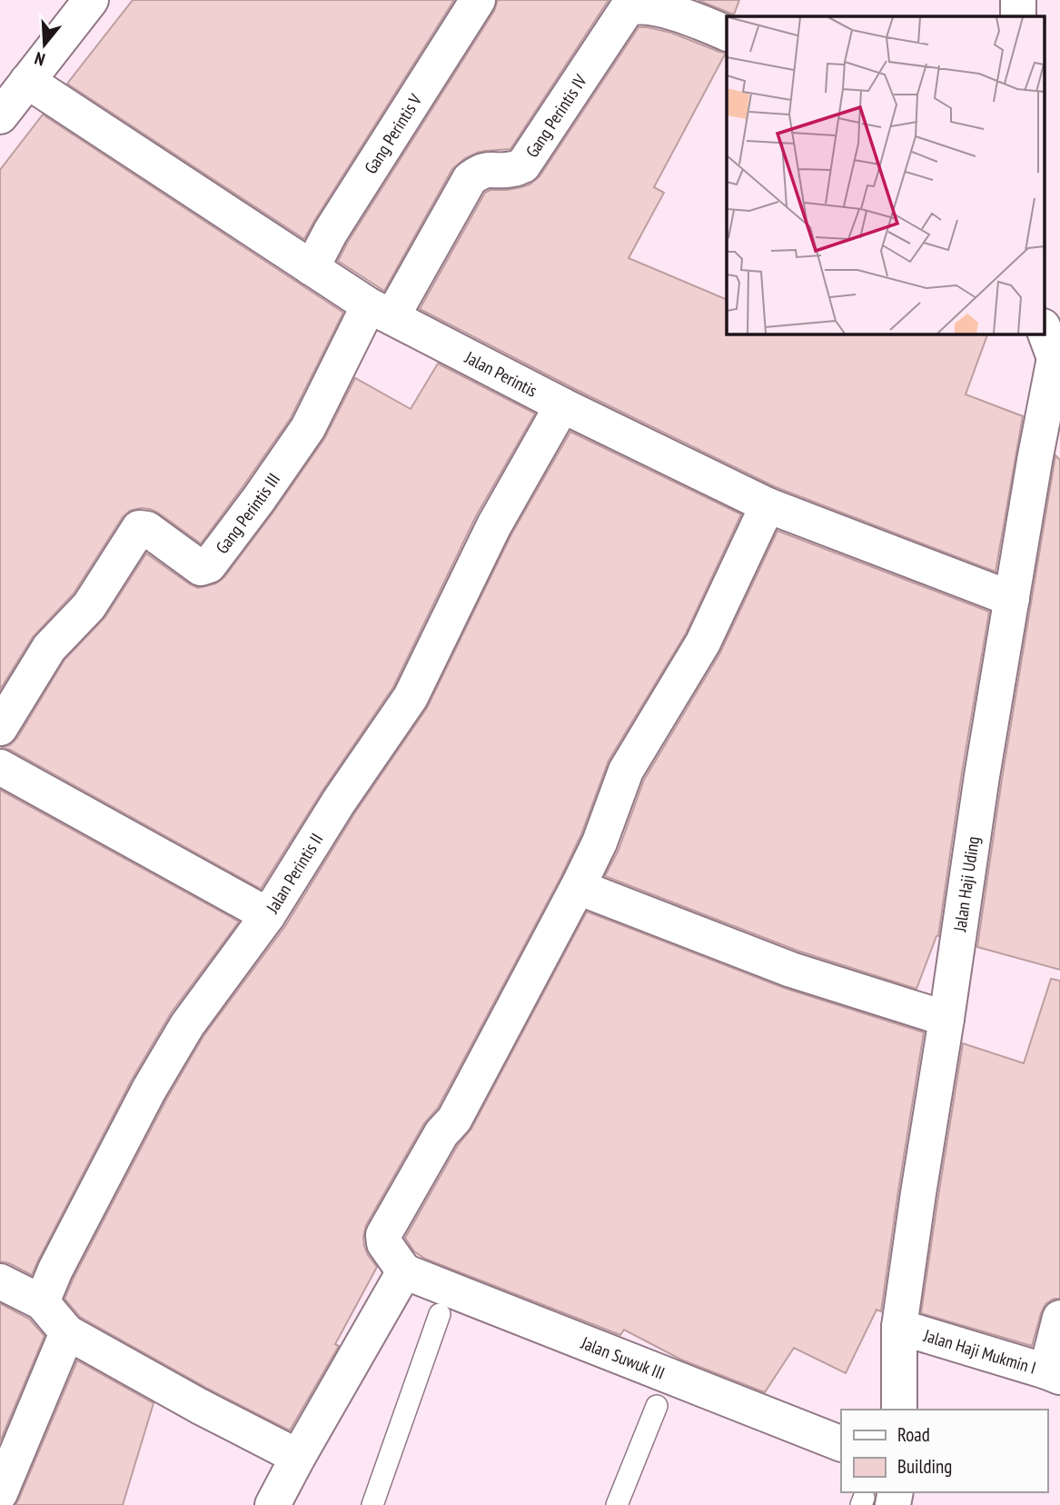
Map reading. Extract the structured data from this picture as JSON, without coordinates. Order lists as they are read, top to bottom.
{
  "streets": {
    "street": [
      "Gang Perintis IV",
      "Gang Perintis V",
      "Jalan Perintis",
      "Gang Perintis III",
      "Jalan Perintis II",
      "Jalan Haji Uding",
      "Jalan Haji Mukmin I",
      "Jalan Suwuk III"
    ]
  },
  "crossings": [
    ["Gang Perintis IV", "Jalan Perintis"],
    ["Gang Perintis IV", "Gang Perintis III"],
    ["Gang Perintis V", "Jalan Perintis"],
    ["Jalan Perintis", "Gang Perintis III"],
    ["Jalan Perintis", "Jalan Perintis II"],
    ["Jalan Perintis", "Jalan Haji Uding"],
    ["Jalan Haji Uding", "Jalan Haji Mukmin I"]
  ],
  "legend": ["Road", "Building"],
  "north": "bottom"
}
